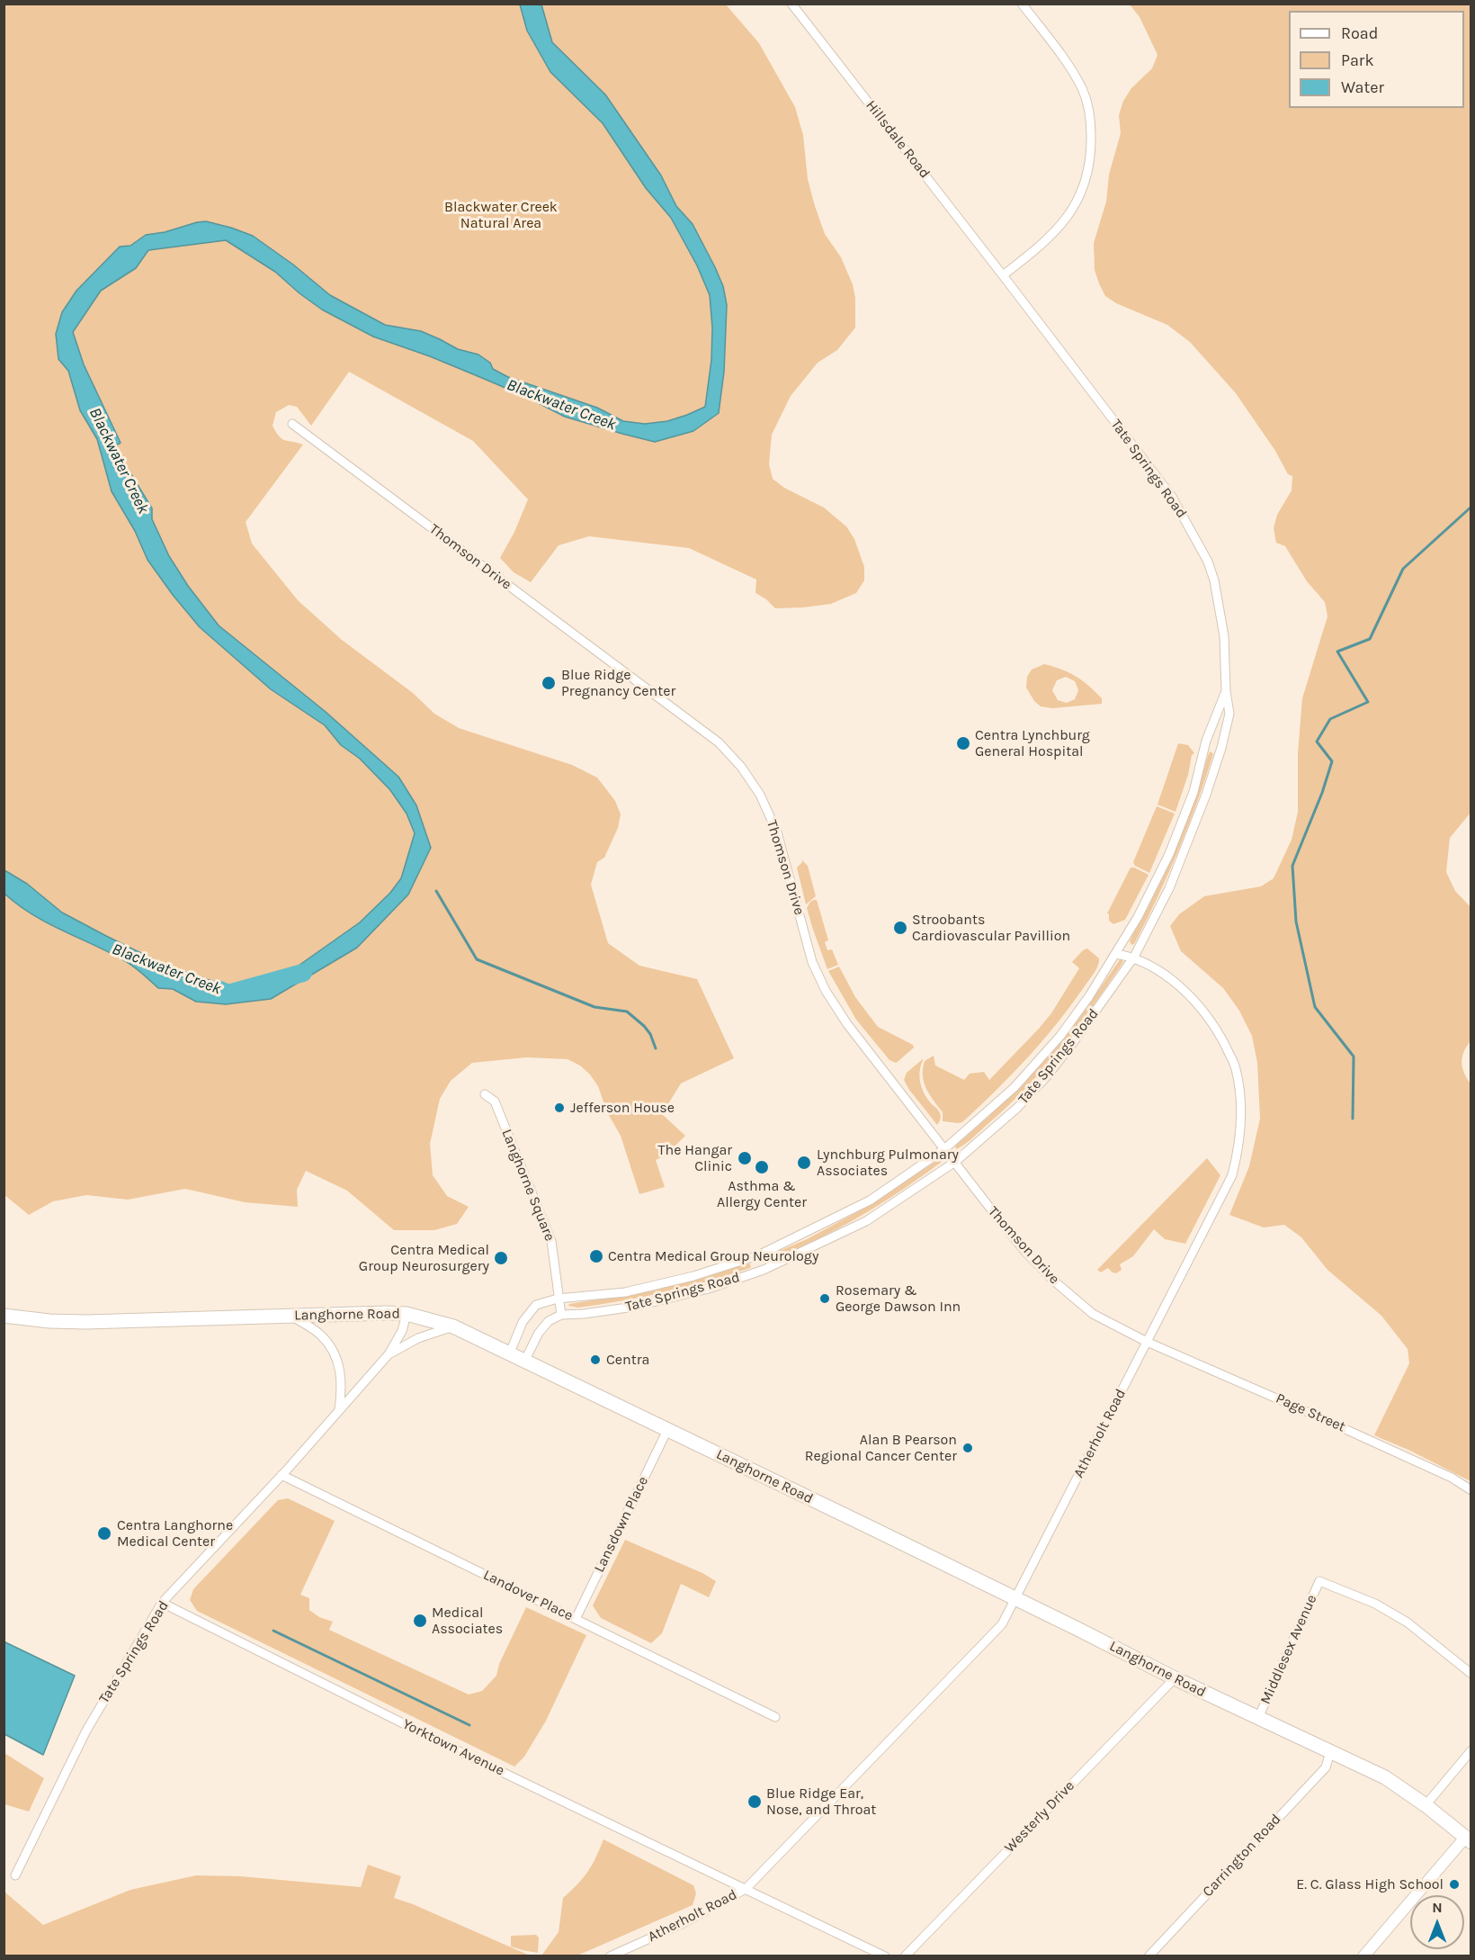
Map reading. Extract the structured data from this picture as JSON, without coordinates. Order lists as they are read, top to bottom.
{
  "streets": {
    "main road": ["Langhorne Road"],
    "street": [
      "Hillsdale Road",
      "Tate Springs Road",
      "Thomson Drive",
      "Langhorne Square",
      "Page Street",
      "Atherholt Road",
      "Lansdown Place",
      "Landover Place",
      "Middlesex Avenue",
      "Yorktown Avenue",
      "Westerly Drive",
      "Carrington Road"
    ]
  },
  "crossings": [
    ["Hillsdale Road", "Tate Springs Road"],
    ["Tate Springs Road", "Thomson Drive"],
    ["Tate Springs Road", "Langhorne Square"],
    ["Tate Springs Road", "Langhorne Road"],
    ["Tate Springs Road", "Atherholt Road"],
    ["Tate Springs Road", "Landover Place"],
    ["Tate Springs Road", "Yorktown Avenue"],
    ["Thomson Drive", "Page Street"],
    ["Thomson Drive", "Atherholt Road"],
    ["Langhorne Road", "Atherholt Road"],
    ["Langhorne Road", "Lansdown Place"],
    ["Langhorne Road", "Middlesex Avenue"],
    ["Langhorne Road", "Westerly Drive"],
    ["Langhorne Road", "Carrington Road"],
    ["Page Street", "Atherholt Road"],
    ["Atherholt Road", "Yorktown Avenue"],
    ["Lansdown Place", "Landover Place"]
  ],
  "water": ["Blackwater Creek"],
  "parks": ["Blackwater Creek Natural Area"],
  "places": [
    "Blue Ridge Pregnancy Center",
    "Centra Lynchburg General Hospital",
    "Stroobants Cardiovascular Pavillion",
    "Jefferson House",
    "The Hangar Clinic",
    "Lynchburg Pulmonary Associates",
    "Asthma & Allergy Center",
    "Centra Medical Group Neurology",
    "Centra Medical Group Neurosurgery",
    "Rosemary & George Dawson Inn",
    "Centra",
    "Alan B Pearson Regional Cancer Center",
    "Centra Langhorne Medical Center",
    "Medical Associates",
    "Blue Ridge Ear, Nose, and Throat",
    "E. C. Glass High School"
  ],
  "legend": ["Road", "Park", "Water"],
  "north": "top"
}
